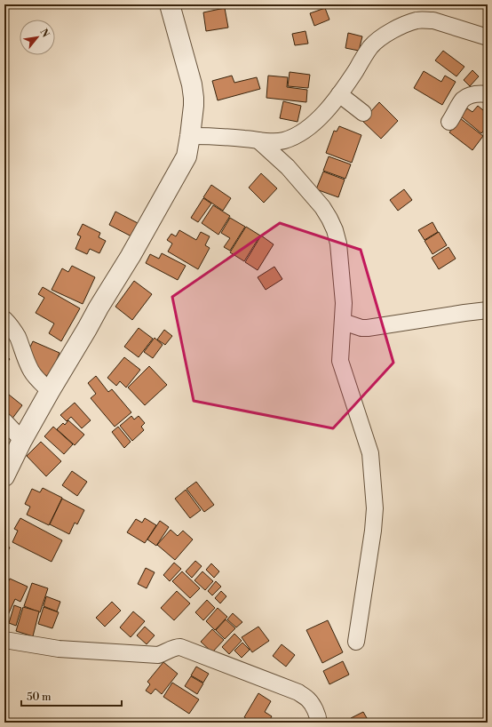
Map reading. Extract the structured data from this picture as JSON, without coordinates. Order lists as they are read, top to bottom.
{
  "scale_bar": "50 m",
  "north": "top right"
}
